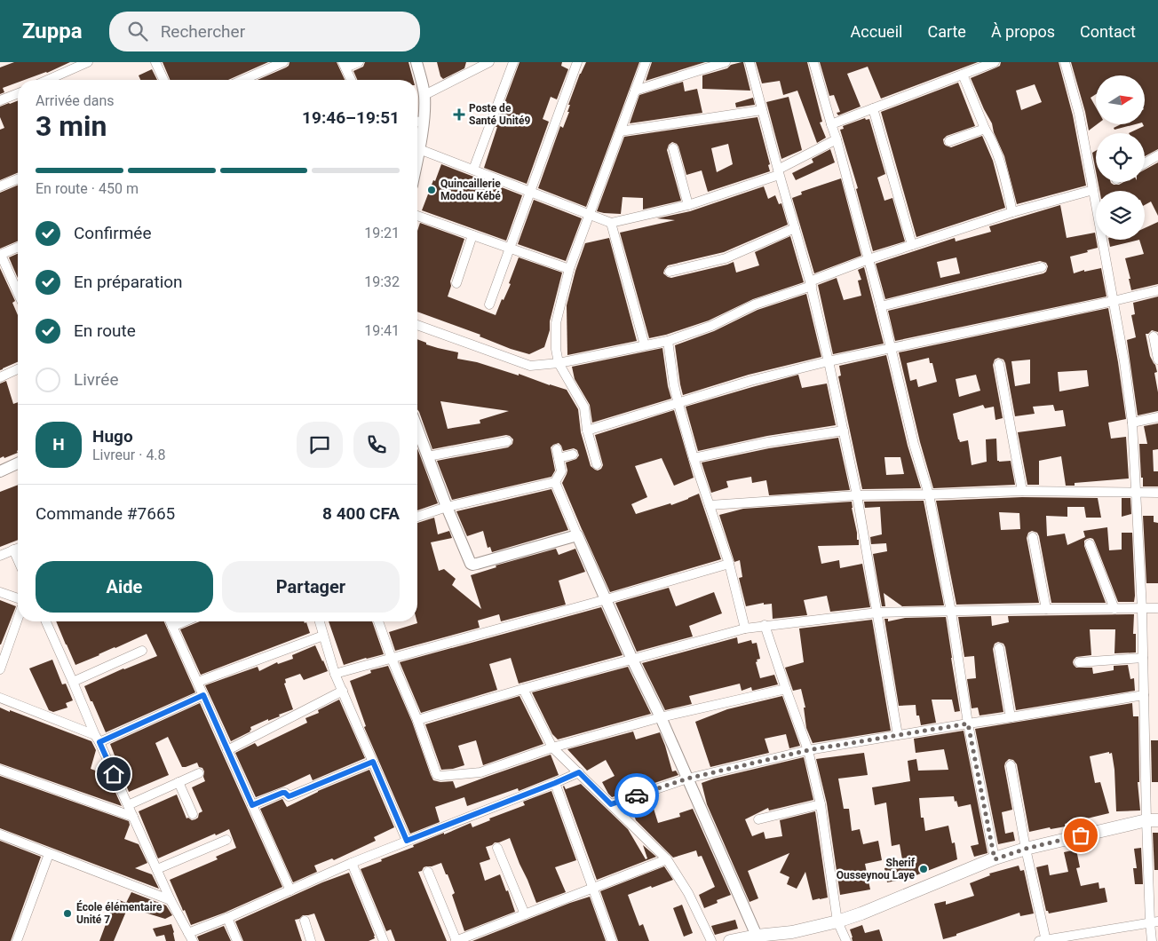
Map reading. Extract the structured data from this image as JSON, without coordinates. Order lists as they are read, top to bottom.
{
  "places": {
    "health": ["Poste de Santé Unité9"],
    "other": ["Quincaillerie Modou Kébé", "Sherif Ousseynou Laye", "École élémentaire Unité 7"]
  },
  "north": "right",
  "page": {
    "header": "Zuppa",
    "search": "Rechercher",
    "nav": [
      "Accueil",
      "Carte",
      "À propos",
      "Contact"
    ],
    "heading": ["3 min", "Arrivée dans", "19:46–19:51"],
    "panel": [
      "Hugo",
      "Livreur · 4.8",
      "Commande #7665",
      "8 400 CFA"
    ],
    "bar": "En route · 450 m",
    "list": [
      ["Confirmée", "19:21"],
      ["En préparation", "19:32"],
      ["En route", "19:41"],
      "Livrée"
    ],
    "round": "H",
    "buttons": ["Aide", "Partager"]
  }
}
